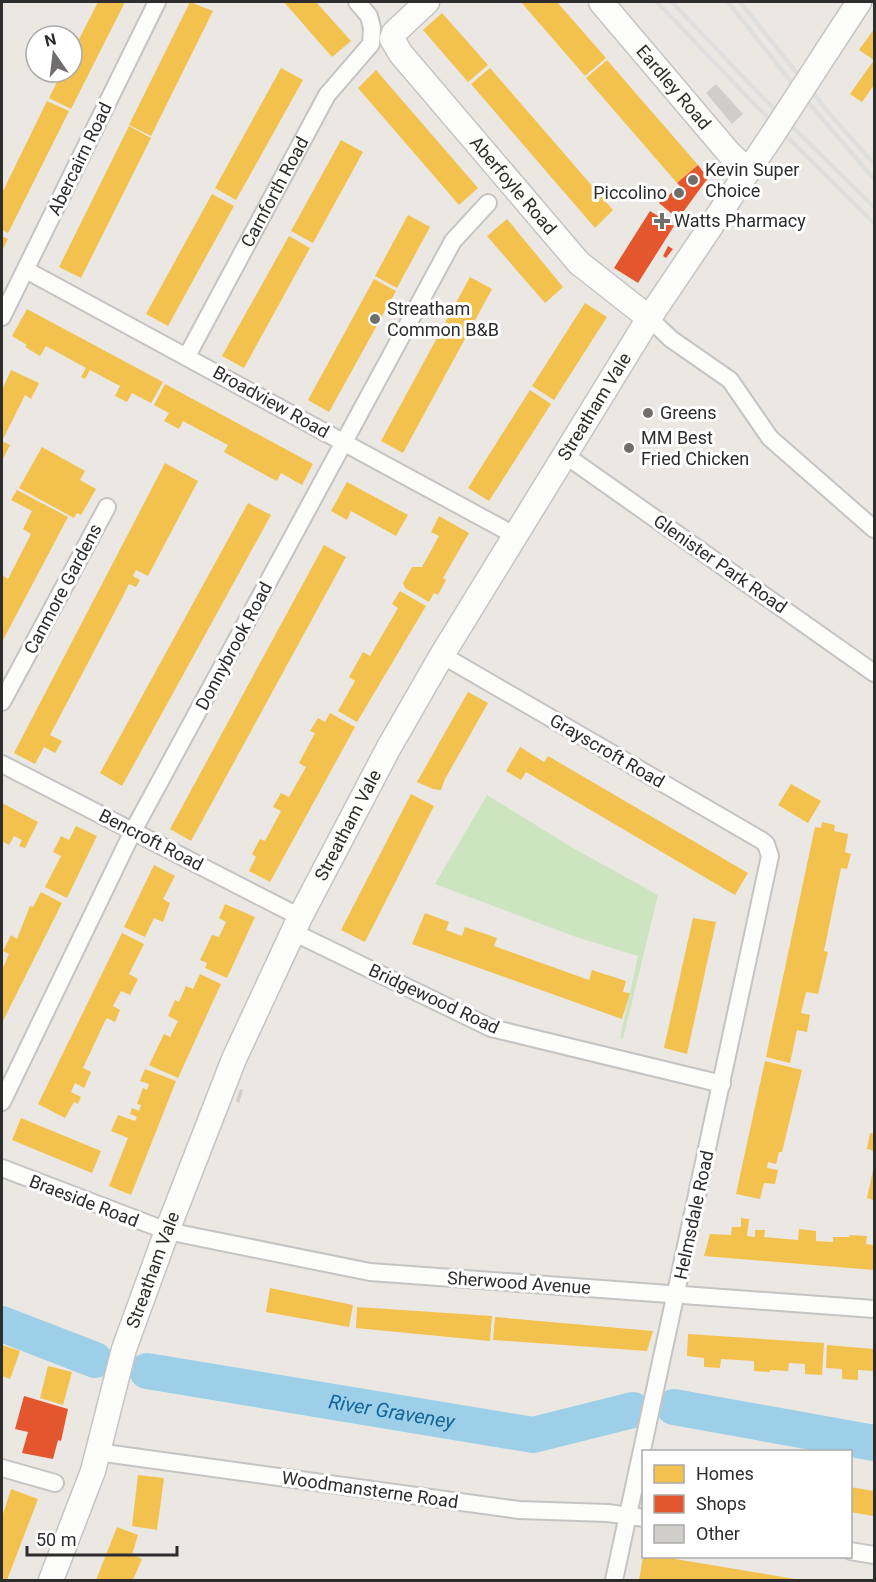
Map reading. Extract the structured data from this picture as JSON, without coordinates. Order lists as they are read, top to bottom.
{
  "streets": {
    "main road": [
      "Eardley Road",
      "Aberfoyle Road",
      "Carnforth Road",
      "Streatham Vale"
    ],
    "street": [
      "Abercairn Road",
      "Broadview Road",
      "Glenister Park Road",
      "Canmore Gardens",
      "Donnybrook Road",
      "Grayscroft Road",
      "Bencroft Road",
      "Bridgewood Road",
      "Braeside Road",
      "Helmsdale Road",
      "Sherwood Avenue",
      "Woodmansterne Road"
    ]
  },
  "crossings": [
    ["Eardley Road", "Streatham Vale"],
    ["Abercairn Road", "Broadview Road"],
    ["Aberfoyle Road", "Carnforth Road"],
    ["Aberfoyle Road", "Streatham Vale"],
    ["Carnforth Road", "Broadview Road"],
    ["Broadview Road", "Streatham Vale"],
    ["Broadview Road", "Donnybrook Road"],
    ["Streatham Vale", "Glenister Park Road"],
    ["Streatham Vale", "Grayscroft Road"],
    ["Streatham Vale", "Bencroft Road"],
    ["Streatham Vale", "Bridgewood Road"],
    ["Streatham Vale", "Braeside Road"],
    ["Streatham Vale", "Sherwood Avenue"],
    ["Streatham Vale", "Woodmansterne Road"],
    ["Donnybrook Road", "Bencroft Road"],
    ["Grayscroft Road", "Helmsdale Road"],
    ["Bencroft Road", "Bridgewood Road"],
    ["Bridgewood Road", "Helmsdale Road"],
    ["Braeside Road", "Sherwood Avenue"],
    ["Helmsdale Road", "Sherwood Avenue"],
    ["Helmsdale Road", "Woodmansterne Road"]
  ],
  "water": ["River Graveney"],
  "places": {
    "other": [
      "Kevin Super Choice",
      "Piccolino",
      "Streatham Common B&B",
      "Greens",
      "MM Best Fried Chicken"
    ],
    "health": ["Watts Pharmacy"]
  },
  "legend": ["Homes", "Shops", "Other"],
  "scale_bar": "50 m",
  "north": "top"
}
